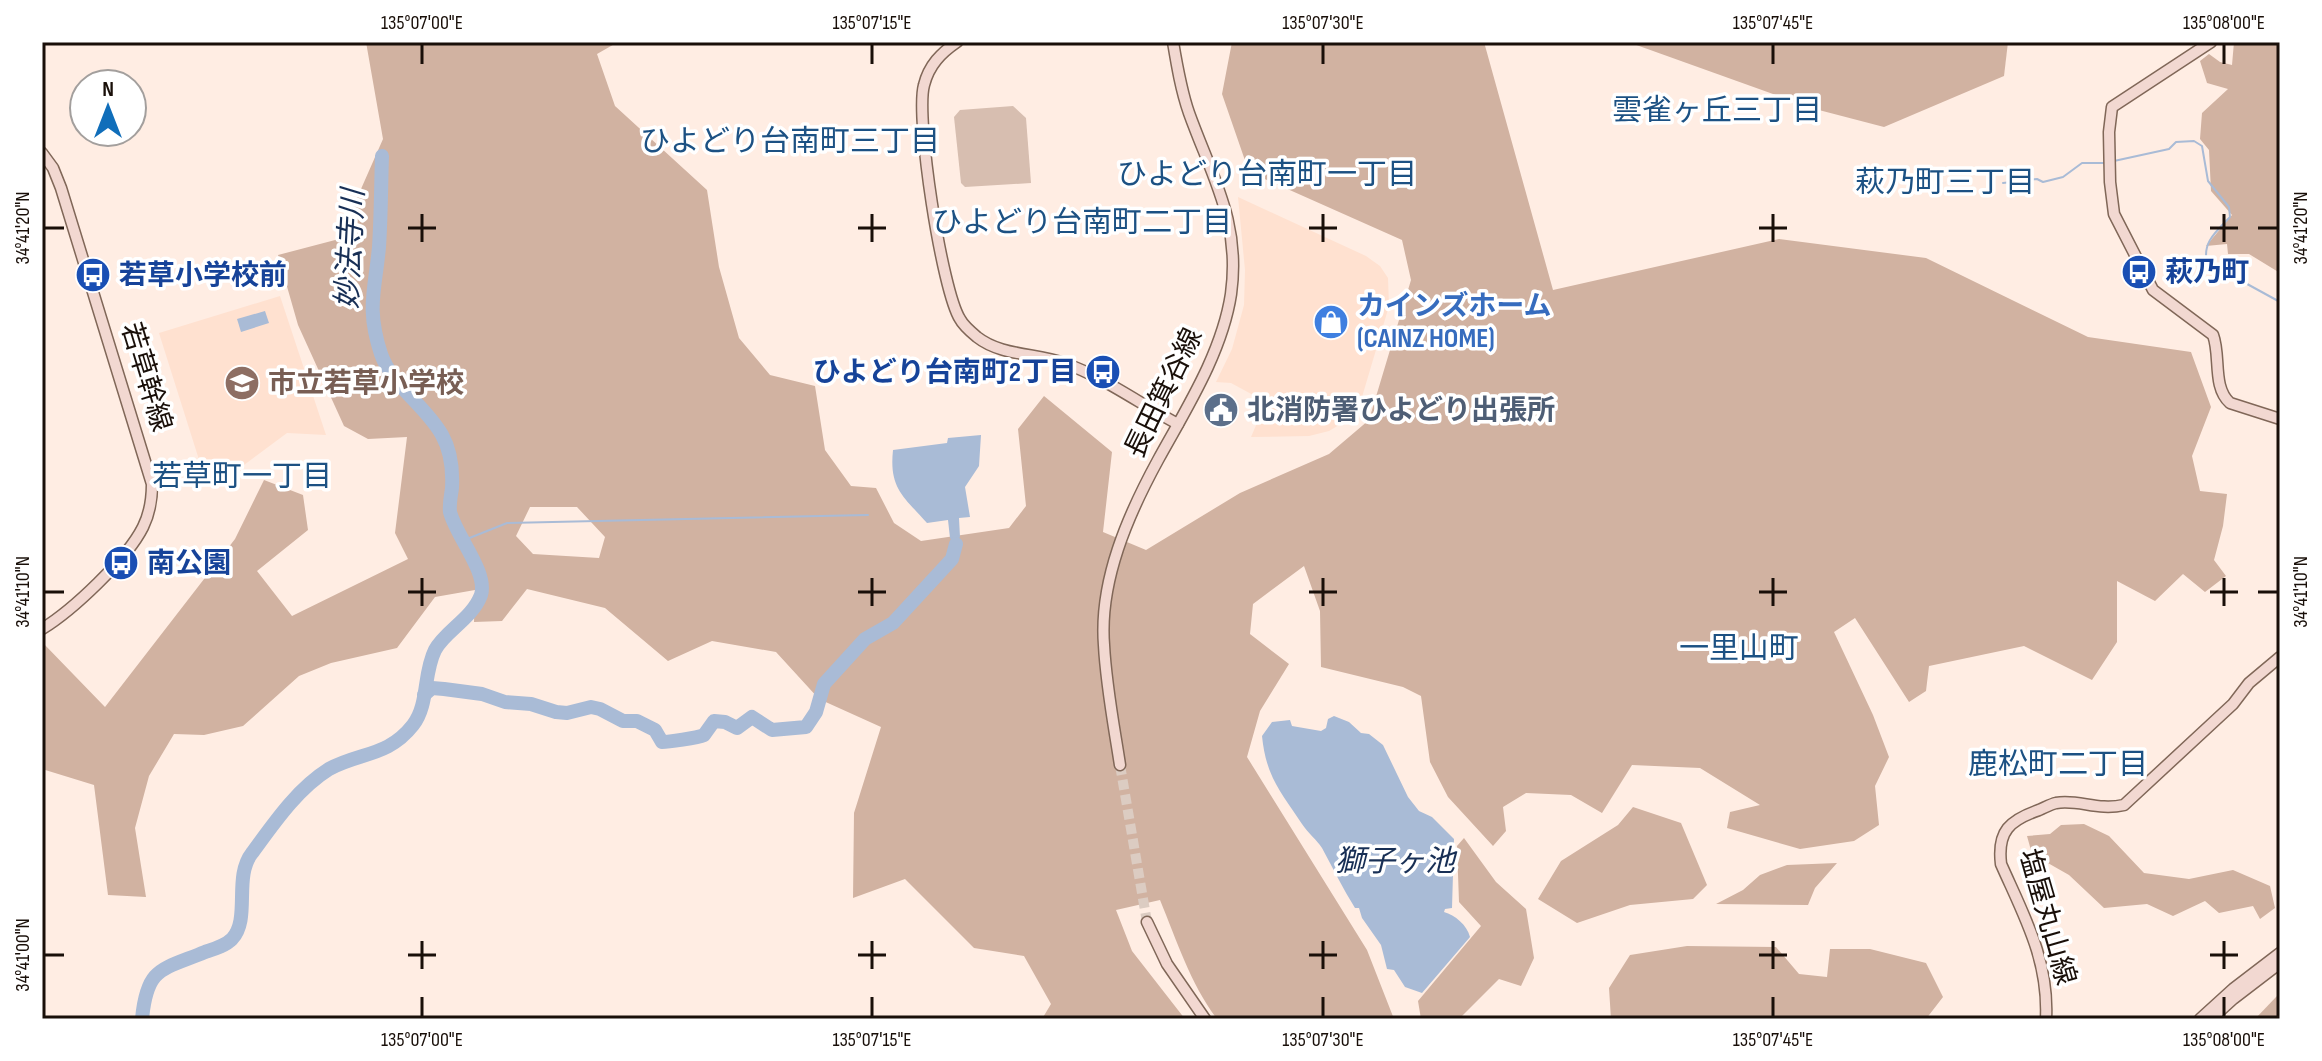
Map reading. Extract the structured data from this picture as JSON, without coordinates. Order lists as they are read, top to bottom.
{
  "streets": {
    "street": ["若草幹線", "長田箕谷線", "塩屋丸山線"]
  },
  "districts": [
    "雲雀ヶ丘三丁目",
    "ひよどり台南町三丁目",
    "ひよどり台南町一丁目",
    "萩乃町三丁目",
    "ひよどり台南町二丁目",
    "若草町一丁目",
    "一里山町",
    "鹿松町二丁目"
  ],
  "water": ["妙法寺川", "獅子ヶ池"],
  "places": {
    "bus stop": [
      "萩乃町",
      "若草小学校前",
      "ひよどり台南町2丁目",
      "南公園"
    ],
    "shop": ["カインズホーム (CAINZ HOME)"],
    "school or university": ["市立若草小学校"],
    "public building": ["北消防署ひよどり出張所"]
  },
  "north": "top",
  "coordinates": [
    "135°07'00\"E",
    "135°07'15\"E",
    "135°07'30\"E",
    "135°07'45\"E",
    "135°08'00\"E",
    "34°41'20\"N",
    "34°41'10\"N",
    "34°41'00\"N"
  ]
}
